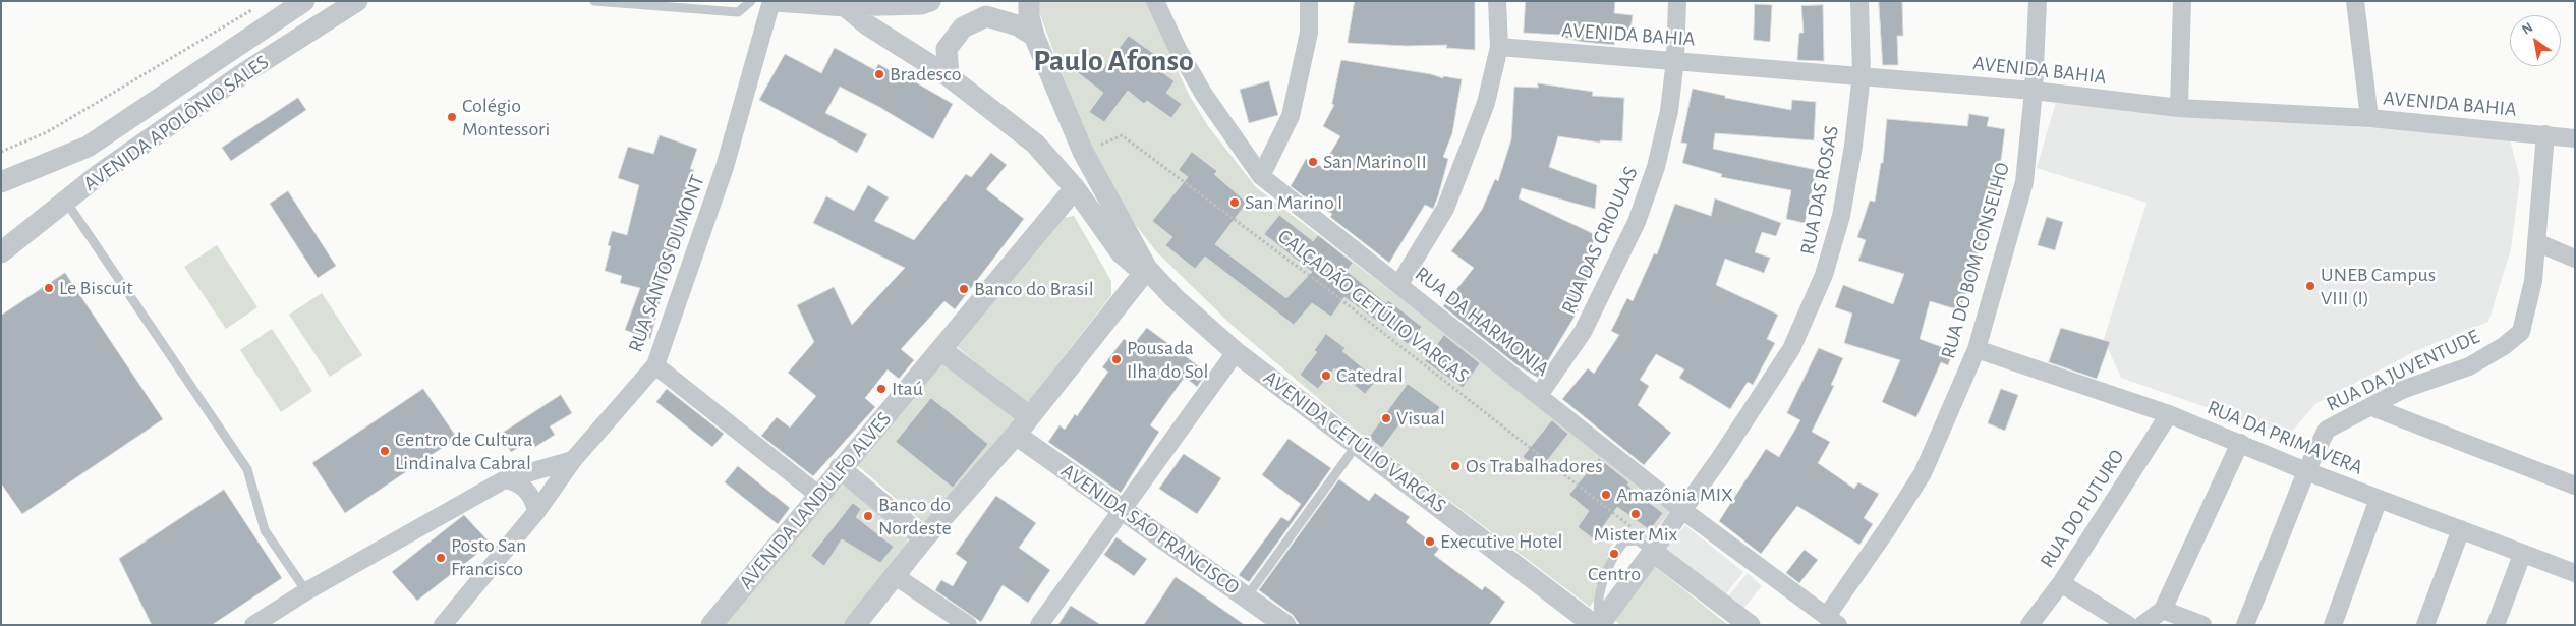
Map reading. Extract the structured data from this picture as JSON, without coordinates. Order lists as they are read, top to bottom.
{
  "streets": {
    "street": [
      "AVENIDA BAHIA",
      "AVENIDA APOLÔNIO SALES",
      "RUA DAS ROSAS",
      "RUA DAS CRIOULAS",
      "RUA DO BOM CONSELHO",
      "RUA SANTOS DUMONT",
      "RUA DA HARMONIA",
      "RUA DA JUVENTUDE",
      "RUA DA PRIMAVERA",
      "AVENIDA GETÚLIO VARGAS",
      "AVENIDA LANDULFO ALVES",
      "RUA DO FUTURO",
      "AVENIDA SÃO FRANCISCO"
    ],
    "path": ["CALÇADÃO GETÚLIO VARGAS"]
  },
  "crossings": [
    ["AVENIDA BAHIA", "RUA DAS ROSAS"],
    ["AVENIDA BAHIA", "RUA DAS CRIOULAS"],
    ["AVENIDA BAHIA", "RUA DO BOM CONSELHO"],
    ["AVENIDA BAHIA", "RUA DA JUVENTUDE"],
    ["RUA DAS ROSAS", "RUA DA HARMONIA"],
    ["RUA DAS CRIOULAS", "RUA DA HARMONIA"],
    ["RUA DO BOM CONSELHO", "RUA DA HARMONIA"],
    ["RUA DO BOM CONSELHO", "RUA DA PRIMAVERA"],
    ["CALÇADÃO GETÚLIO VARGAS", "AVENIDA GETÚLIO VARGAS"],
    ["RUA DA JUVENTUDE", "RUA DA PRIMAVERA"],
    ["RUA DA PRIMAVERA", "RUA DO FUTURO"],
    ["AVENIDA GETÚLIO VARGAS", "AVENIDA LANDULFO ALVES"]
  ],
  "districts": ["Paulo Afonso"],
  "places": [
    "Bradesco",
    "Colégio Montessori",
    "San Marino II",
    "San Marino I",
    "UNEB Campus VIII (I)",
    "Le Biscuit",
    "Banco do Brasil",
    "Pousada Ilha do Sol",
    "Catedral",
    "Itaú",
    "Visual",
    "Centro de Cultura Lindinalva Cabral",
    "Os Trabalhadores",
    "Amazônia MIX",
    "Mister Mix",
    "Banco do Nordeste",
    "Executive Hotel",
    "Centro",
    "Posto San Francisco"
  ],
  "north": "top left"
}
